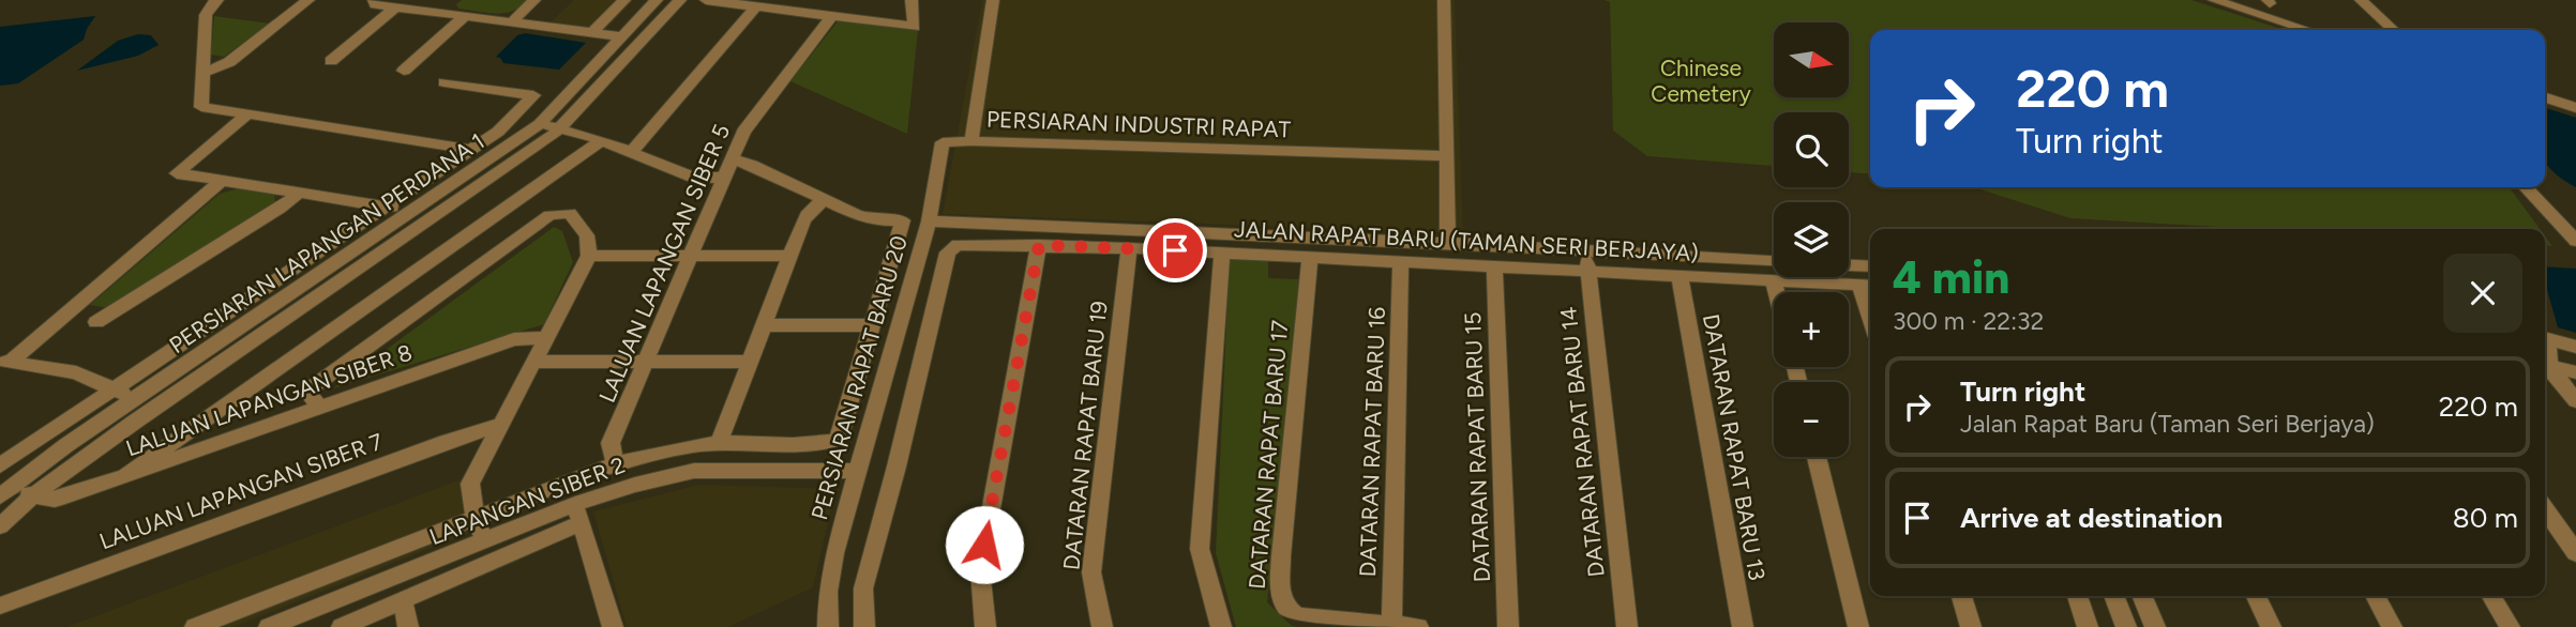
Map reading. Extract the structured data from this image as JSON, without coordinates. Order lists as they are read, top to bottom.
{
  "streets": {
    "street": [
      "PERSIARAN INDUSTRI RAPAT",
      "JALAN RAPAT BARU (TAMAN SERI BERJAYA)",
      "PERSIARAN LAPANGAN PERDANA 1",
      "LALUAN LAPANGAN SIBER 5",
      "PERSIARAN RAPAT BARU 20",
      "LALUAN LAPANGAN SIBER 8",
      "DATARAN RAPAT BARU 19",
      "DATARAN RAPAT BARU 16",
      "DATARAN RAPAT BARU 14",
      "DATARAN RAPAT BARU 15",
      "DATARAN RAPAT BARU 13",
      "DATARAN RAPAT BARU 17",
      "LALUAN LAPANGAN SIBER 7",
      "LAPANGAN SIBER 2"
    ]
  },
  "crossings": [
    ["PERSIARAN INDUSTRI RAPAT", "PERSIARAN RAPAT BARU 20"],
    ["JALAN RAPAT BARU (TAMAN SERI BERJAYA)", "DATARAN RAPAT BARU 19"],
    ["JALAN RAPAT BARU (TAMAN SERI BERJAYA)", "DATARAN RAPAT BARU 16"],
    ["JALAN RAPAT BARU (TAMAN SERI BERJAYA)", "DATARAN RAPAT BARU 14"],
    ["JALAN RAPAT BARU (TAMAN SERI BERJAYA)", "DATARAN RAPAT BARU 15"],
    ["JALAN RAPAT BARU (TAMAN SERI BERJAYA)", "DATARAN RAPAT BARU 13"],
    ["JALAN RAPAT BARU (TAMAN SERI BERJAYA)", "DATARAN RAPAT BARU 17"],
    ["PERSIARAN LAPANGAN PERDANA 1", "LALUAN LAPANGAN SIBER 8"],
    ["PERSIARAN RAPAT BARU 20", "LAPANGAN SIBER 2"],
    ["DATARAN RAPAT BARU 16", "DATARAN RAPAT BARU 17"]
  ],
  "parks": ["Chinese Cemetery"],
  "north": "right",
  "page": {
    "map_buttons": ["+", "−"],
    "turn": ["220 m", "Turn right"],
    "heading": ["4 min", "300 m · 22:32"],
    "list": [
      {
        "name": "Turn right",
        "note": "Jalan Rapat Baru (Taman Seri Berjaya)",
        "value": "220 m"
      },
      {
        "name": "Arrive at destination",
        "value": "80 m"
      }
    ]
  }
}
